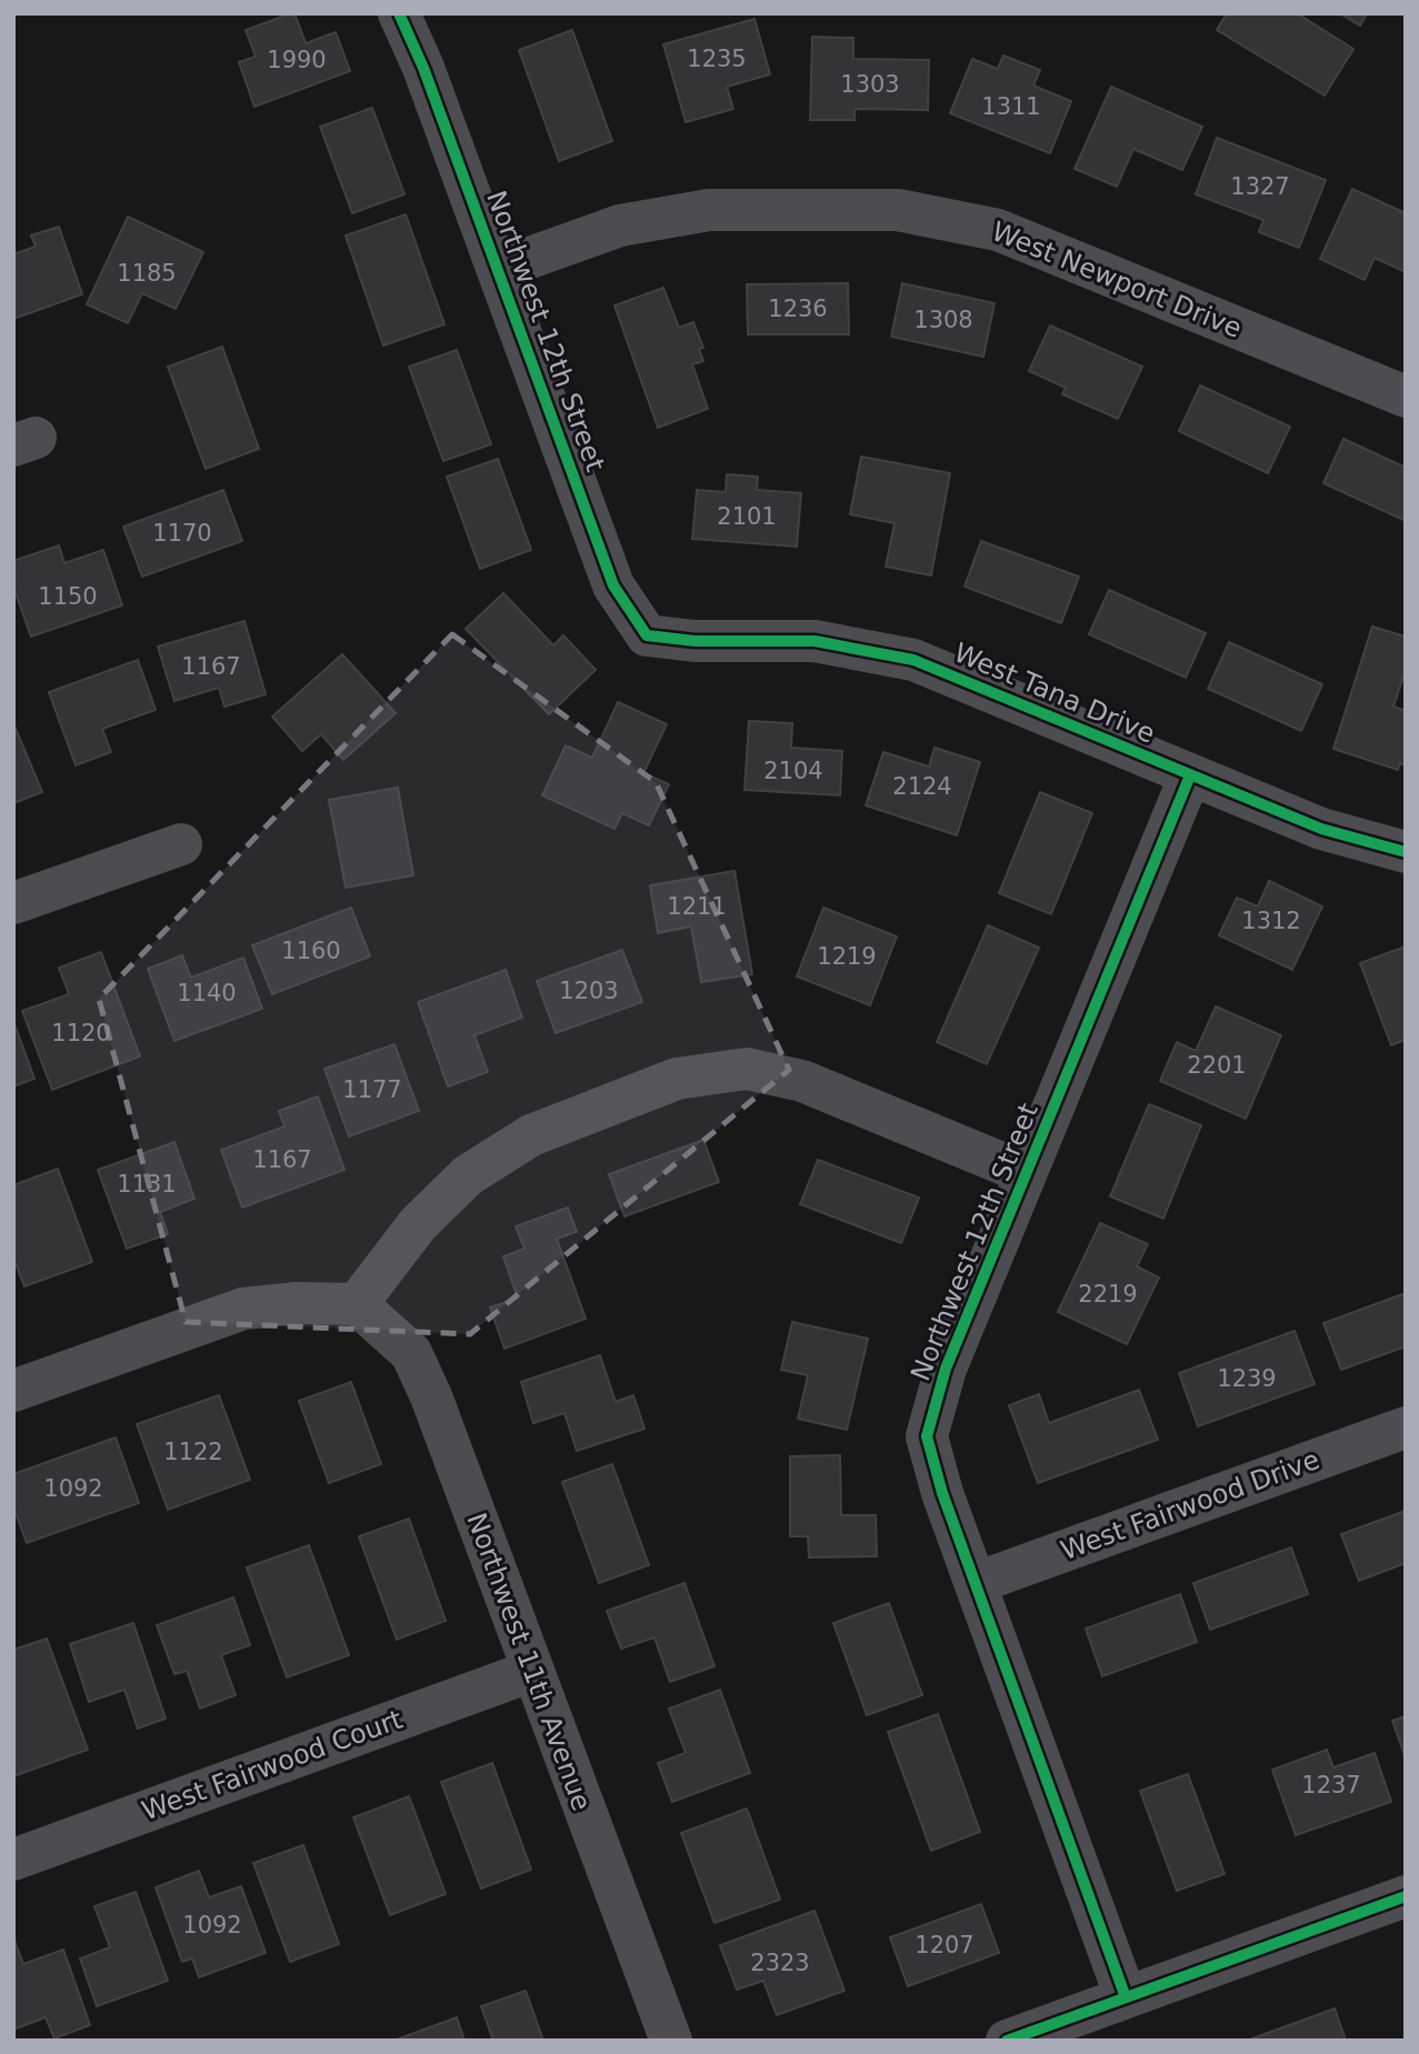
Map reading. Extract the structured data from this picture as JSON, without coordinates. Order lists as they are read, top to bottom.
{
  "streets": {
    "street": [
      "West Newport Drive",
      "Northwest 12th Street",
      "West Tana Drive",
      "West Fairwood Drive",
      "Northwest 11th Avenue",
      "West Fairwood Court"
    ]
  },
  "crossings": [
    ["West Newport Drive", "Northwest 12th Street"],
    ["Northwest 12th Street", "West Tana Drive"],
    ["Northwest 12th Street", "West Fairwood Drive"],
    ["Northwest 11th Avenue", "West Fairwood Court"]
  ],
  "house_numbers": [
    "1235",
    "1990",
    "1303",
    "1311",
    "1327",
    "1185",
    "1236",
    "1308",
    "2101",
    "1170",
    "1150",
    "1167",
    "2104",
    "2124",
    "1211",
    "1312",
    "1160",
    "1219",
    "1203",
    "1140",
    "1120",
    "2201",
    "1177",
    "1167",
    "1131",
    "2219",
    "1239",
    "1122",
    "1092",
    "1237",
    "1092",
    "1207",
    "2323"
  ]
}
